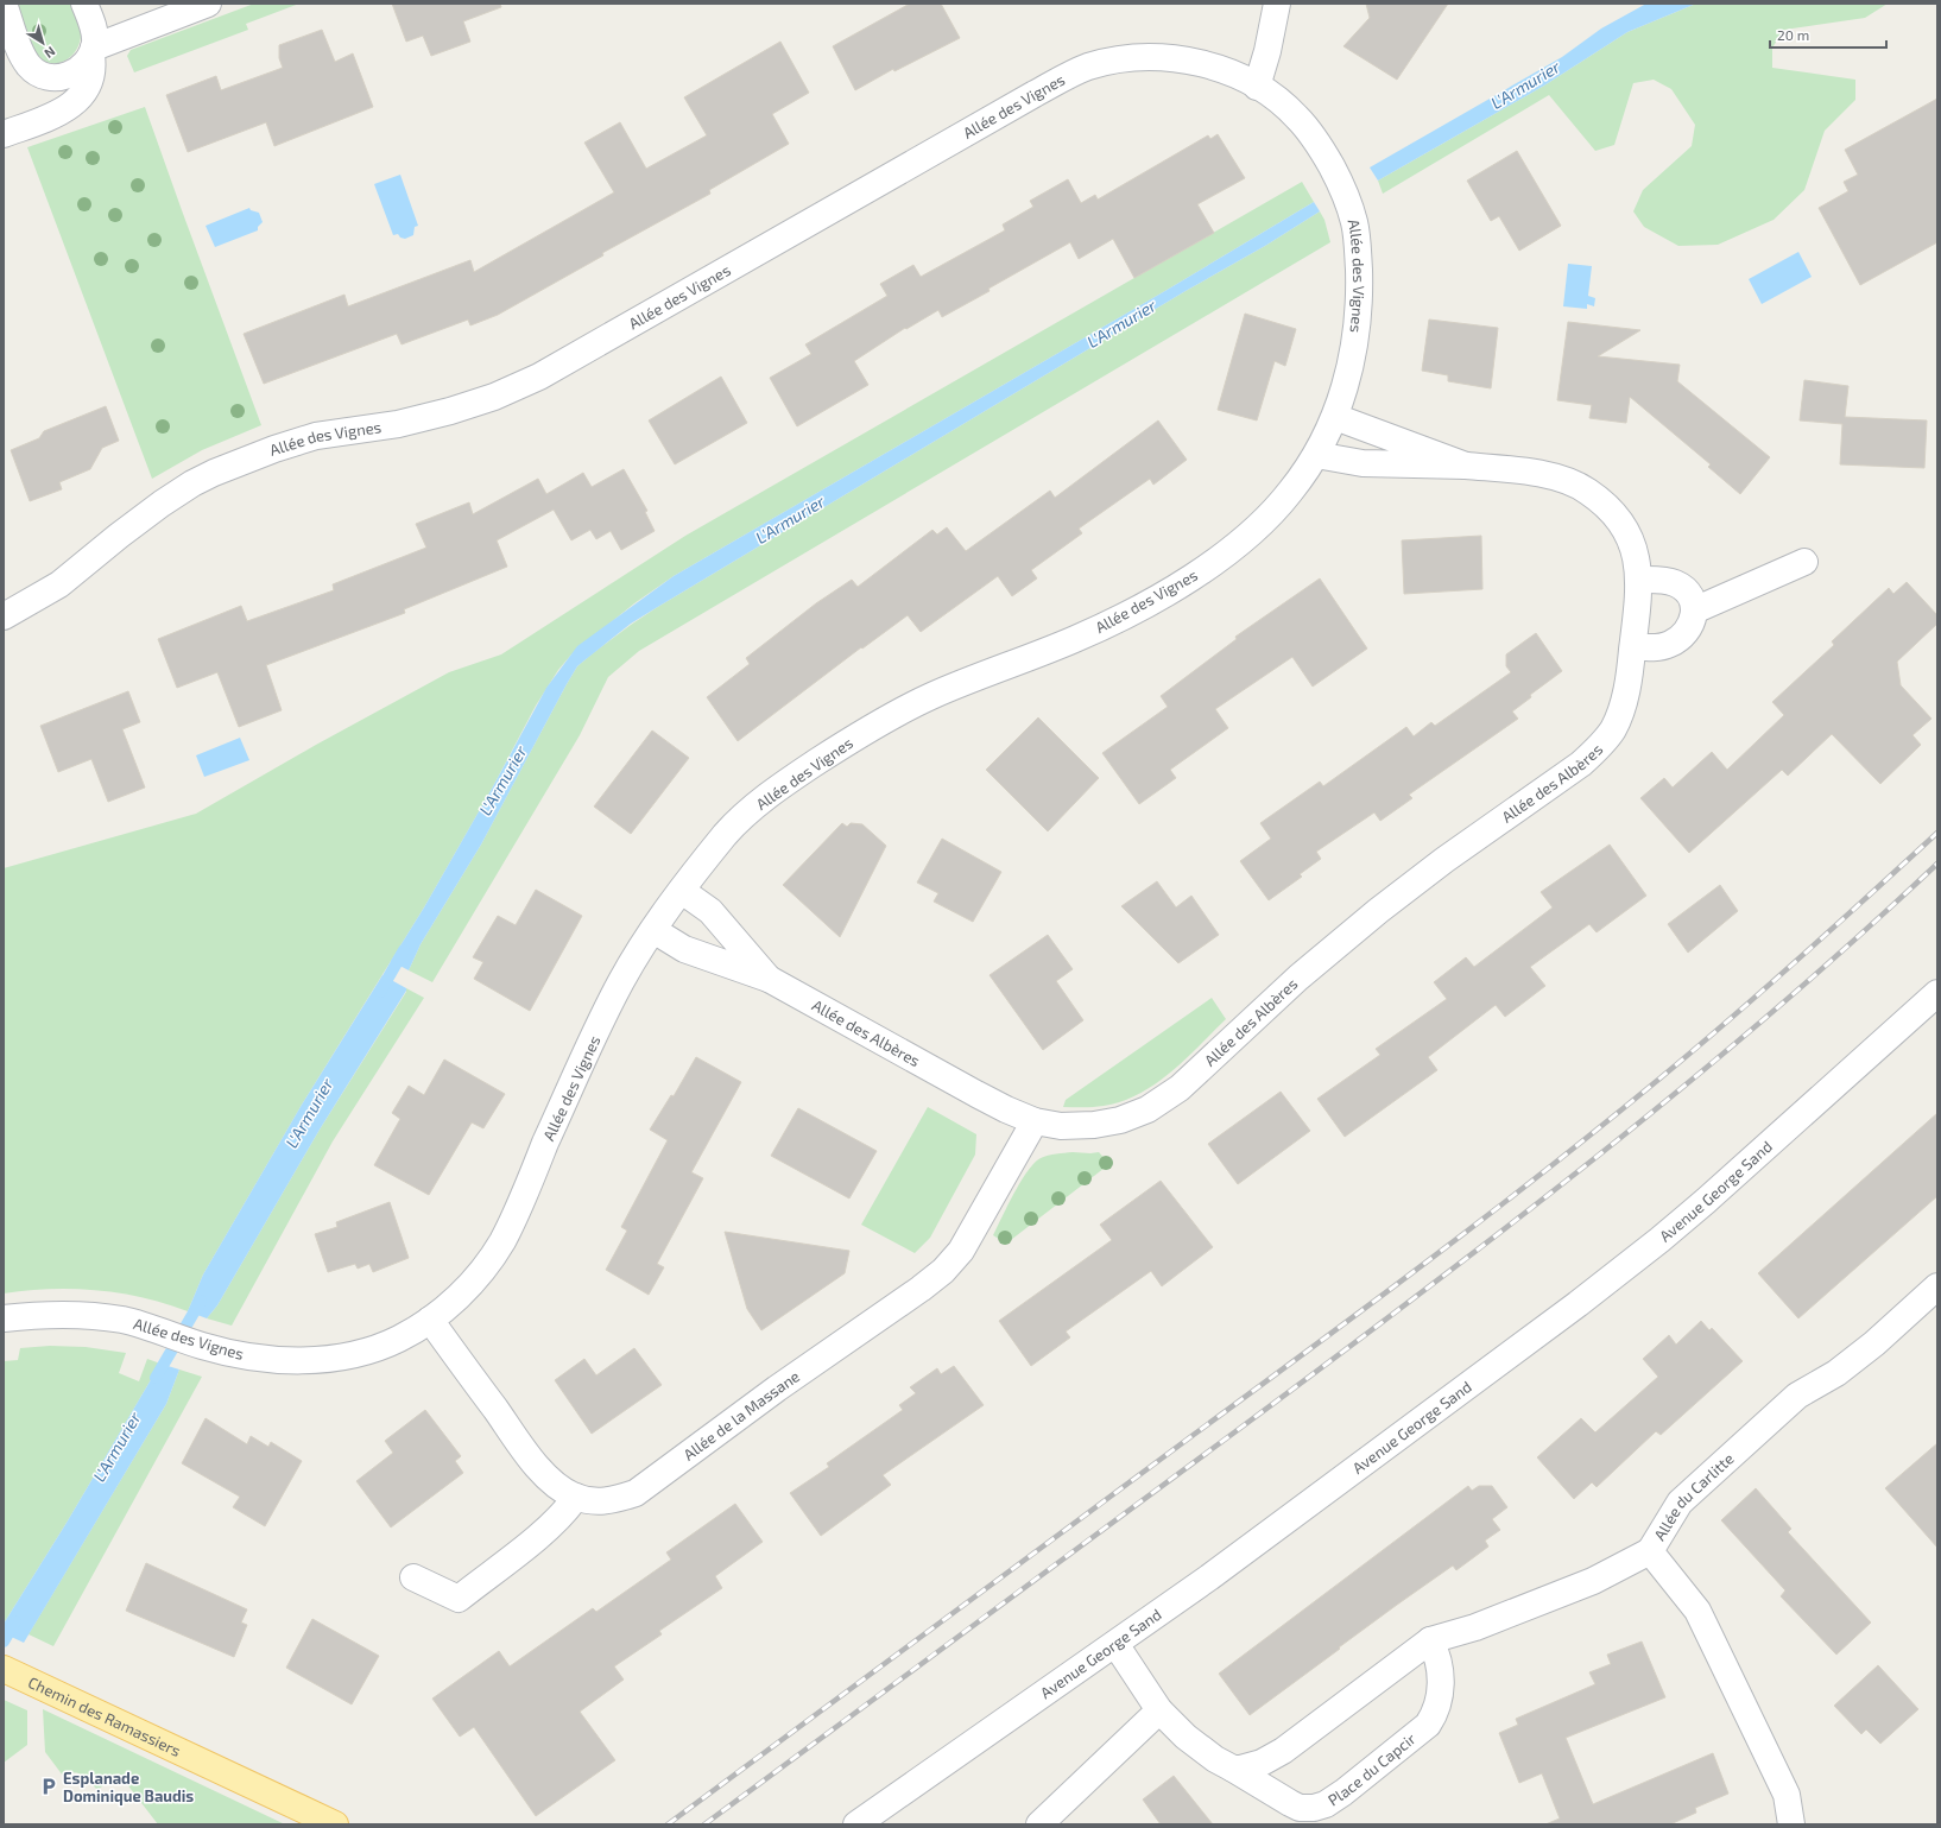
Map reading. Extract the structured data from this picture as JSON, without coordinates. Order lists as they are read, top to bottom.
{
  "streets": {
    "main road": ["Chemin des Ramassiers"],
    "street": [
      "Allée des Vignes",
      "Allée des Albères",
      "Avenue George Sand",
      "Allée de la Massane",
      "Allée du Carlitte",
      "Place du Capcir"
    ]
  },
  "crossings": [
    ["Allée des Vignes", "Allée des Albères"],
    ["Allée des Vignes", "Allée de la Massane"],
    ["Allée des Albères", "Allée de la Massane"],
    ["Avenue George Sand", "Place du Capcir"]
  ],
  "water": ["L'Armurier"],
  "places": {
    "parking": ["Esplanade Dominique Baudis"]
  },
  "scale_bar": "20 m",
  "north": "bottom right"
}
